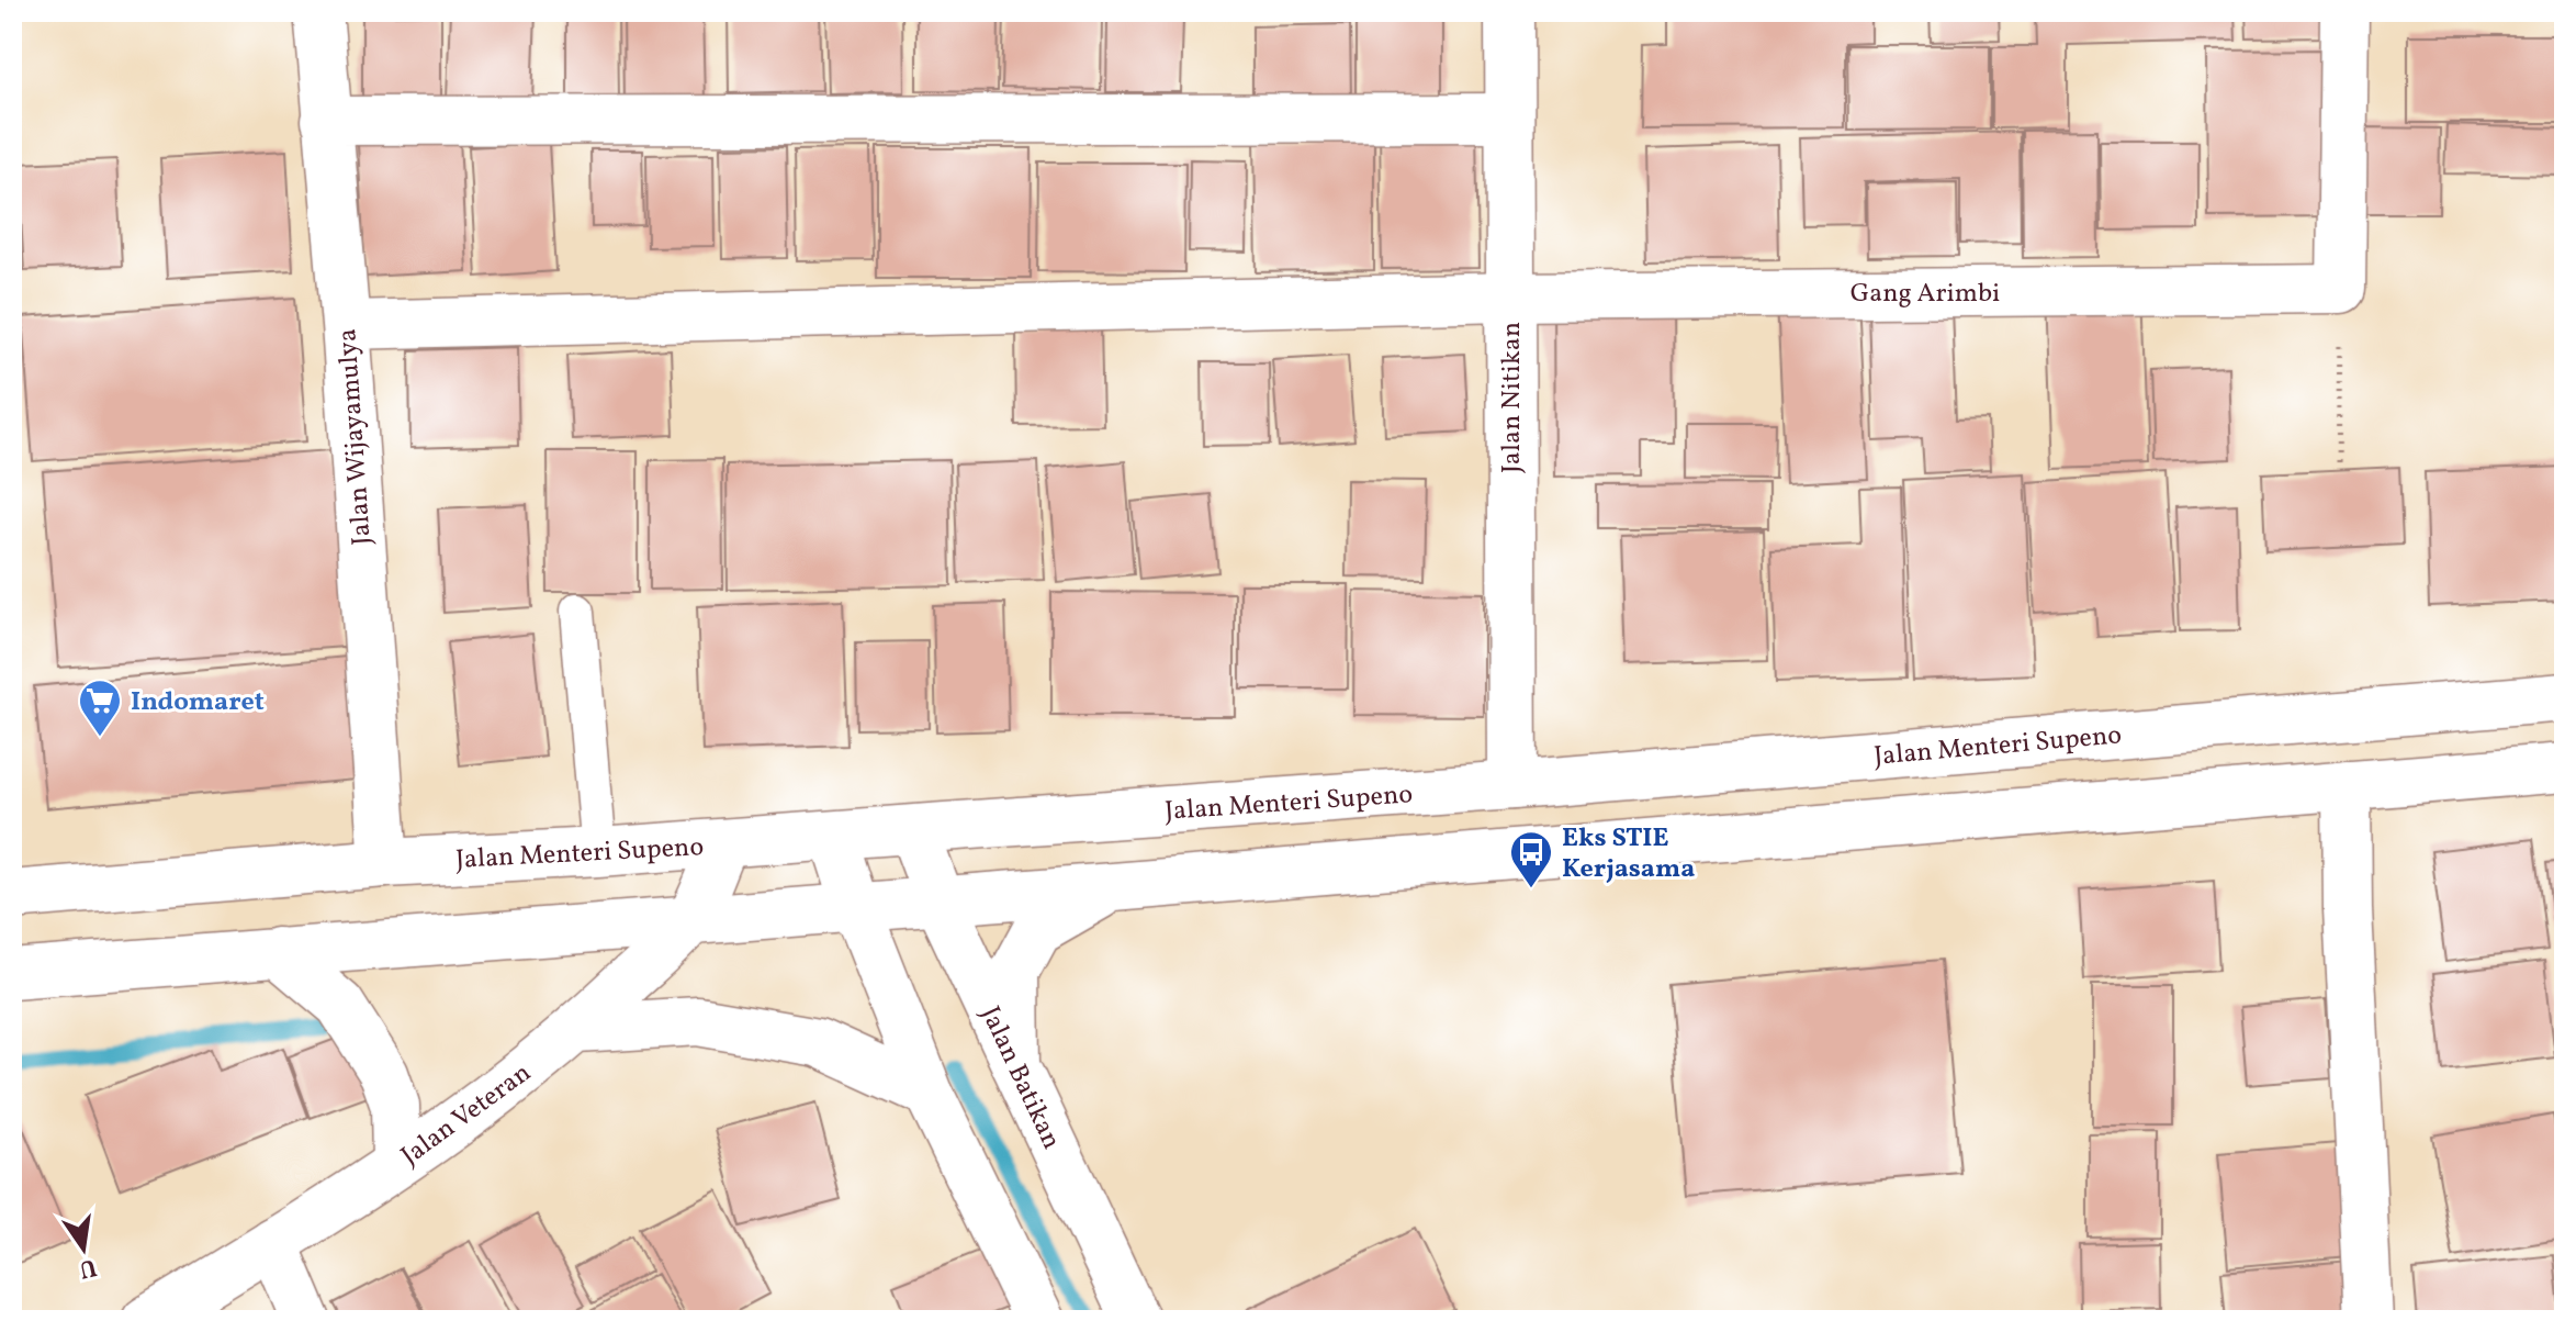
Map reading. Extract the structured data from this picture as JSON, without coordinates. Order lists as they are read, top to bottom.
{
  "streets": {
    "main road": [
      "Gang Arimbi",
      "Jalan Nitikan",
      "Jalan Wijayamulya",
      "Jalan Menteri Supeno",
      "Jalan Batikan",
      "Jalan Veteran"
    ]
  },
  "crossings": [
    ["Gang Arimbi", "Jalan Nitikan"],
    ["Gang Arimbi", "Jalan Wijayamulya"],
    ["Jalan Nitikan", "Jalan Menteri Supeno"],
    ["Jalan Wijayamulya", "Jalan Menteri Supeno"],
    ["Jalan Menteri Supeno", "Jalan Batikan"],
    ["Jalan Menteri Supeno", "Jalan Veteran"]
  ],
  "places": {
    "supermarket": ["Indomaret"],
    "bus stop": ["Eks STIE Kerjasama"]
  },
  "north": "bottom"
}
